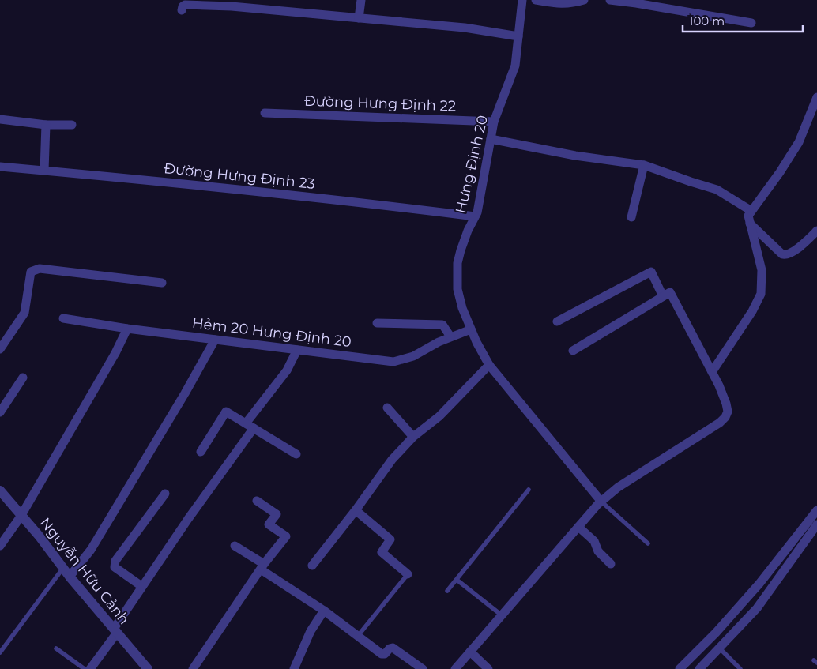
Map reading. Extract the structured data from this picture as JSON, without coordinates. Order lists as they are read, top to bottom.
{
  "streets": {
    "street": [
      "Đường Hưng Định 22",
      "Hưng Định 20",
      "Đường Hưng Định 23",
      "Hẻm 20 Hưng Định 20",
      "Nguyễn Hữu Cảnh"
    ]
  },
  "crossings": [
    ["Đường Hưng Định 22", "Hưng Định 20"],
    ["Hưng Định 20", "Đường Hưng Định 23"],
    ["Hưng Định 20", "Hẻm 20 Hưng Định 20"]
  ],
  "scale_bar": "100 m"
}
